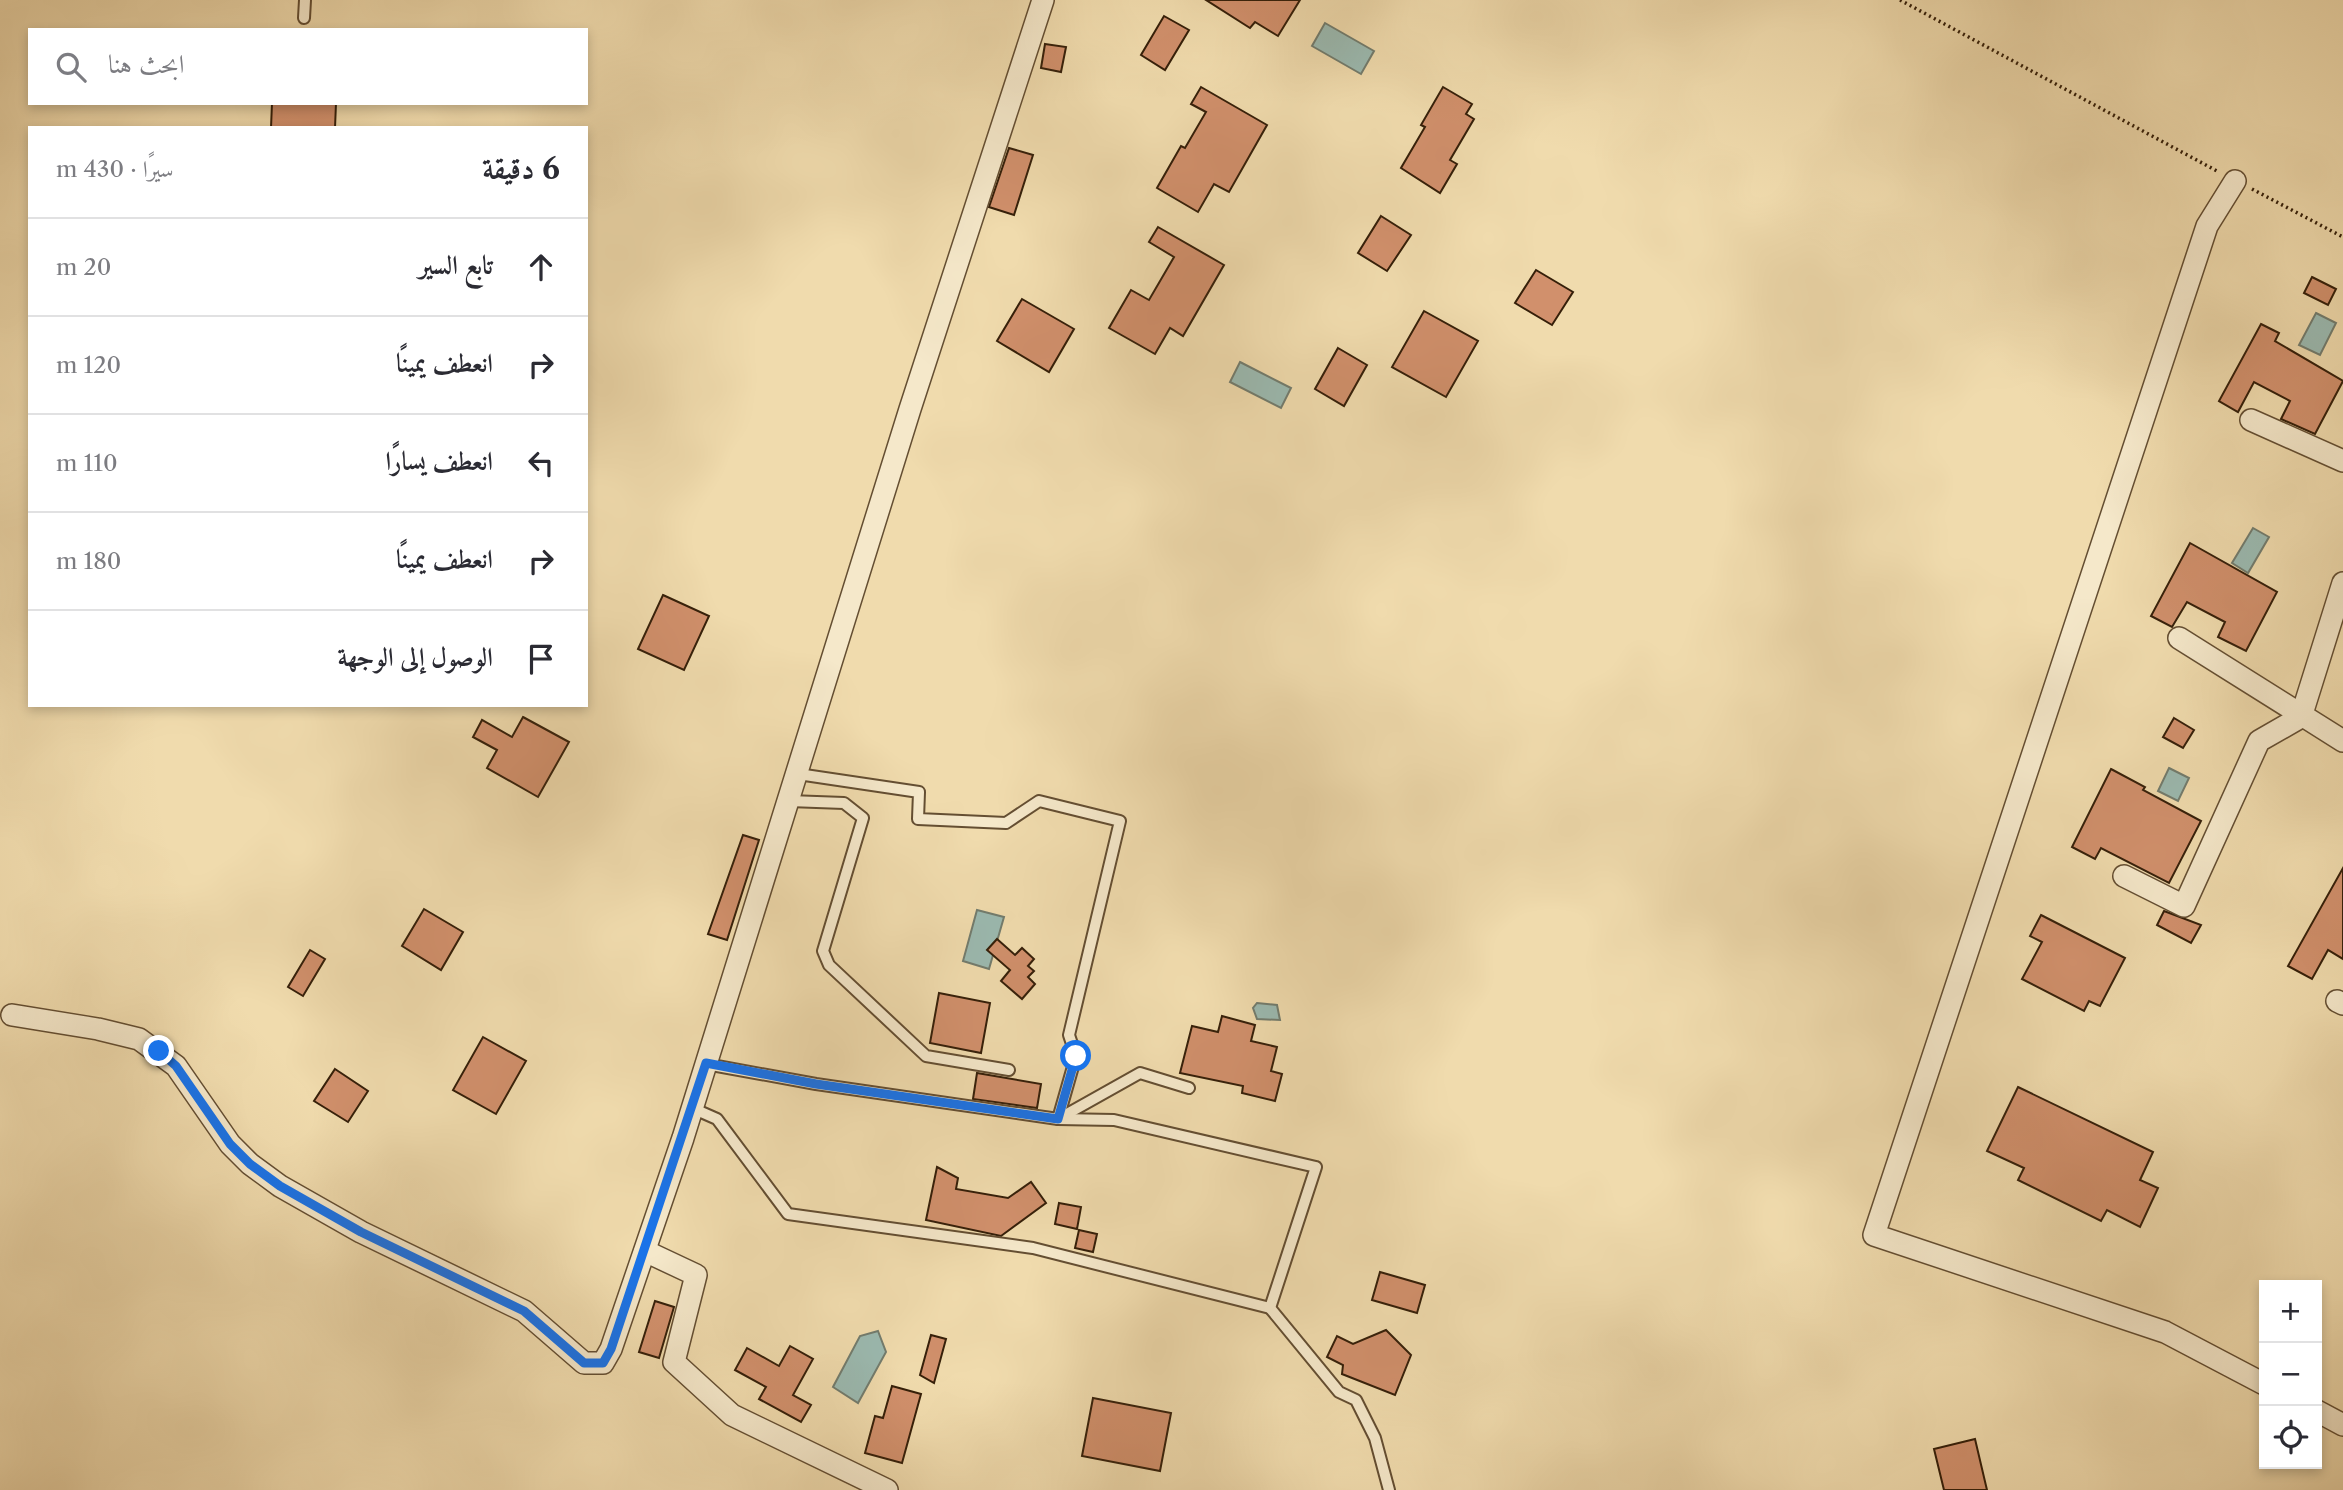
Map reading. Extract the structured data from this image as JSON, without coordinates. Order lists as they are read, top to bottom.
{
  "page": {
    "search": "ابحث هنا",
    "heading": ["6 دقيقة", "سيرًا · 430 m"],
    "list": [
      ["تابع السير", "20 m"],
      ["انعطف يمينًا", "120 m"],
      ["انعطف يسارًا", "110 m"],
      ["انعطف يمينًا", "180 m"],
      "الوصول إلى الوجهة"
    ],
    "map_buttons": ["+", "−"]
  }
}
